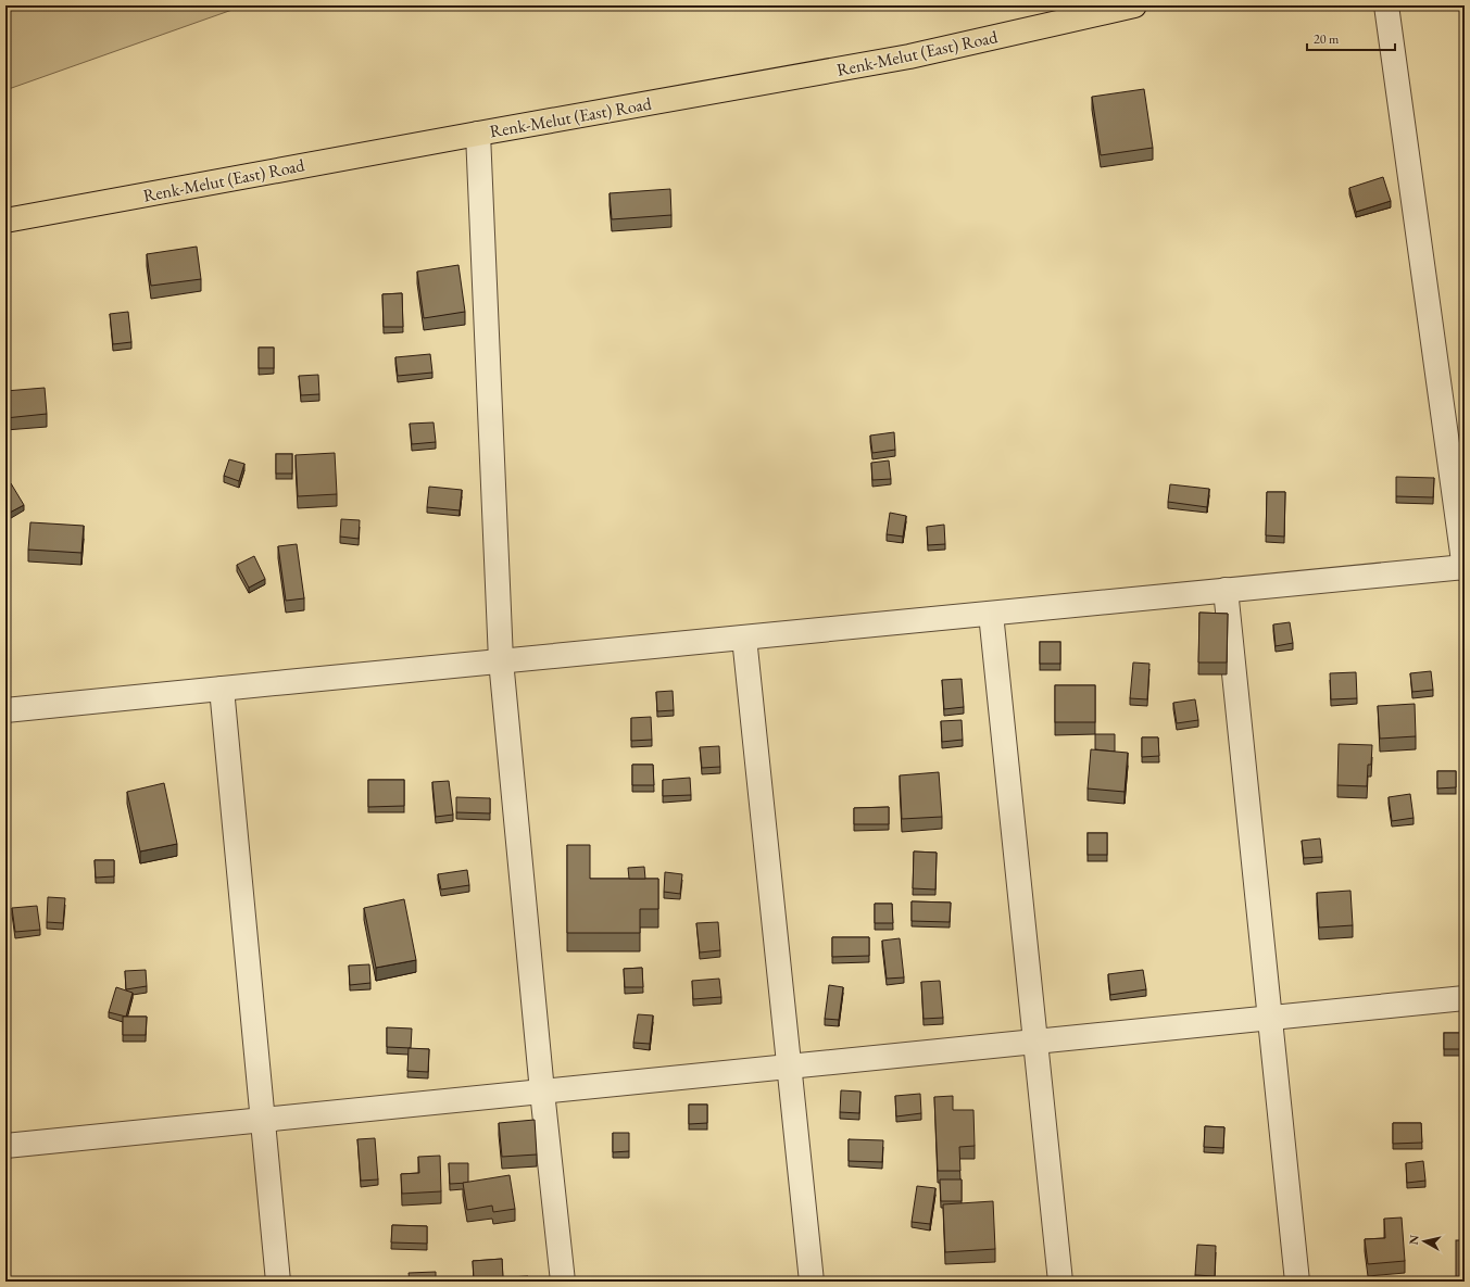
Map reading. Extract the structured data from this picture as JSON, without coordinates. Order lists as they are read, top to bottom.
{
  "streets": {
    "main road": ["Renk-Melut (East) Road"]
  },
  "scale_bar": "20 m",
  "north": "left"
}
